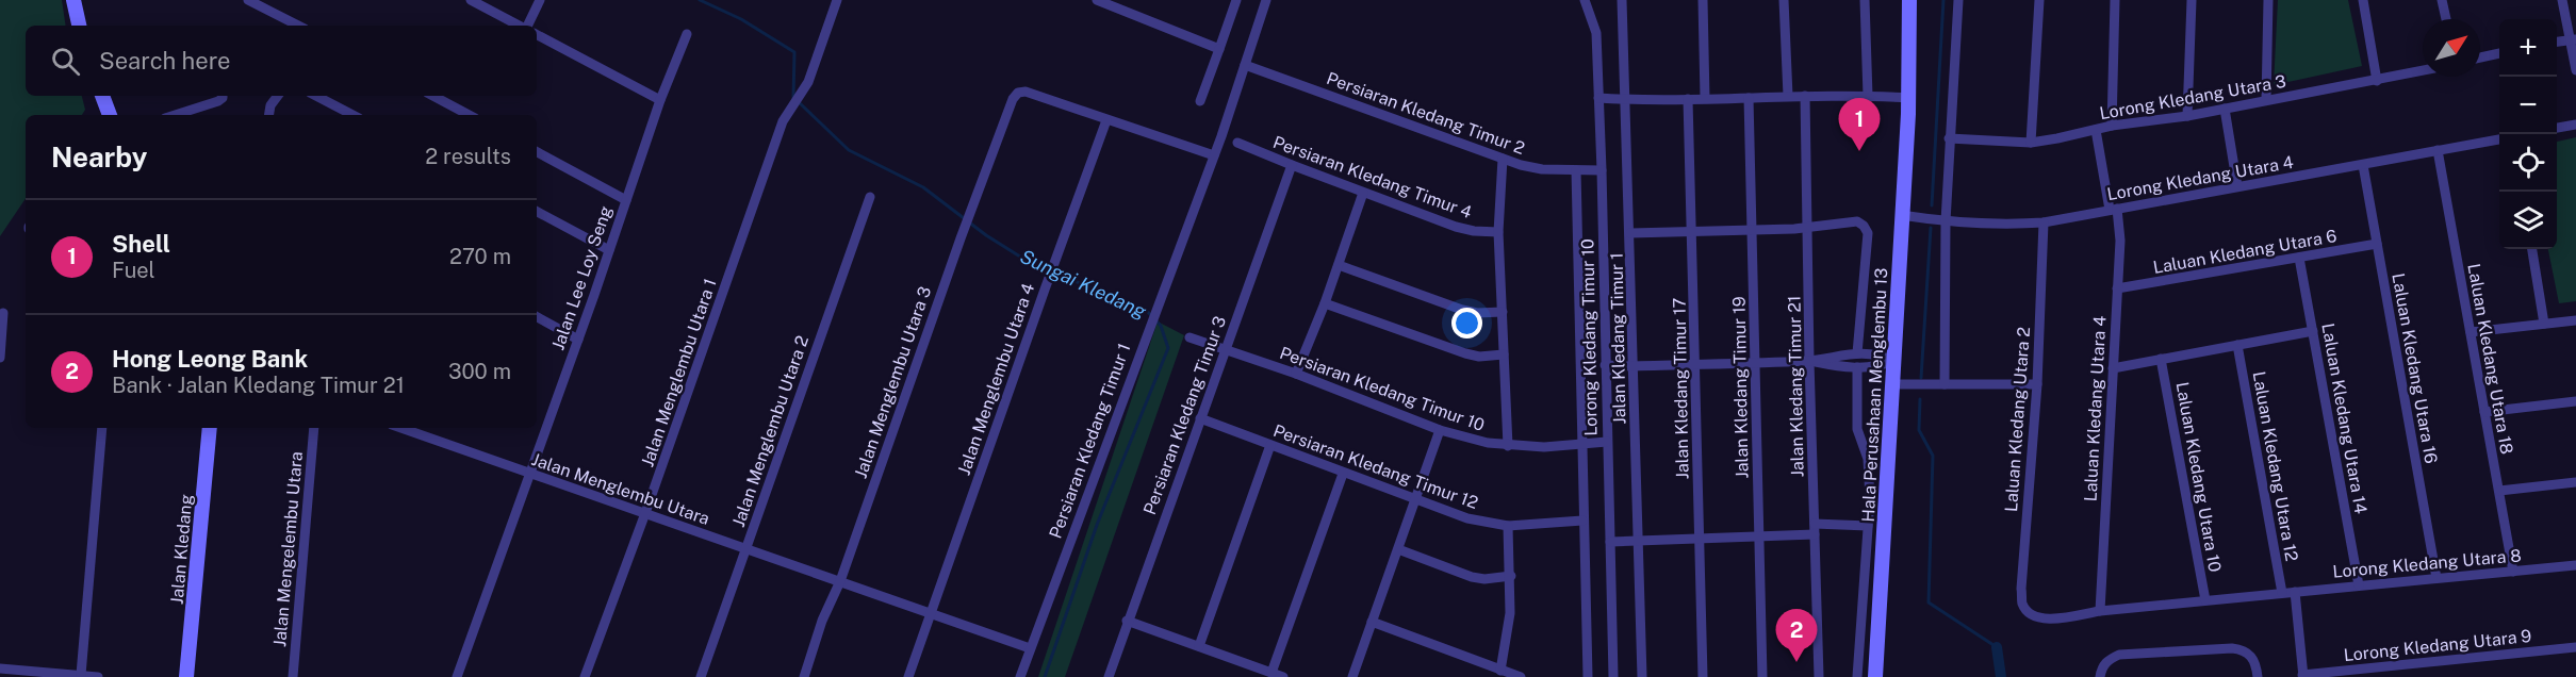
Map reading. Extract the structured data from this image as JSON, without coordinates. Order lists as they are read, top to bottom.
{
  "streets": {
    "street": [
      "Lorong Kledang Utara 3",
      "Persiaran Kledang Timur 2",
      "Persiaran Kledang Timur 4",
      "Lorong Kledang Utara 4",
      "Laluan Kledang Utara 6",
      "Jalan Lee Loy Seng",
      "Lorong Kledang Timur 10",
      "Jalan Kledang Timur 1",
      "Laluan Kledang Utara 18",
      "Laluan Kledang Utara 16",
      "Jalan Menglembu Utara 1",
      "Jalan Menglembu Utara 4",
      "Jalan Menglembu Utara 3",
      "Jalan Kledang Timur 21",
      "Jalan Kledang Timur 19",
      "Persiaran Kledang Timur 10",
      "Jalan Kledang Timur 17",
      "Hala Perusahaan Menglembu 13",
      "Laluan Kledang Utara 4",
      "Persiaran Kledang Timur 3",
      "Laluan Kledang Utara 14",
      "Laluan Kledang Utara 2",
      "Jalan Menglembu Utara 2",
      "Persiaran Kledang Timur 1",
      "Persiaran Kledang Timur 12",
      "Laluan Kledang Utara 12",
      "Laluan Kledang Utara 10",
      "Jalan Menglembu Utara",
      "Jalan Kledang",
      "Jalan Mengelembu Utara",
      "Lorong Kledang Utara 8",
      "Lorong Kledang Utara 9"
    ]
  },
  "crossings": [
    ["Lorong Kledang Utara 3", "Laluan Kledang Utara 4"],
    ["Persiaran Kledang Timur 2", "Lorong Kledang Timur 10"],
    ["Persiaran Kledang Timur 2", "Persiaran Kledang Timur 1"],
    ["Persiaran Kledang Timur 4", "Persiaran Kledang Timur 3"],
    ["Lorong Kledang Utara 4", "Laluan Kledang Utara 18"],
    ["Lorong Kledang Utara 4", "Laluan Kledang Utara 16"],
    ["Lorong Kledang Utara 4", "Hala Perusahaan Menglembu 13"],
    ["Lorong Kledang Utara 4", "Laluan Kledang Utara 4"],
    ["Lorong Kledang Utara 4", "Laluan Kledang Utara 2"],
    ["Laluan Kledang Utara 6", "Laluan Kledang Utara 16"],
    ["Laluan Kledang Utara 6", "Laluan Kledang Utara 4"],
    ["Laluan Kledang Utara 6", "Laluan Kledang Utara 14"],
    ["Jalan Lee Loy Seng", "Jalan Menglembu Utara"],
    ["Lorong Kledang Timur 10", "Persiaran Kledang Timur 10"],
    ["Lorong Kledang Timur 10", "Persiaran Kledang Timur 12"],
    ["Laluan Kledang Utara 18", "Lorong Kledang Utara 8"],
    ["Laluan Kledang Utara 16", "Lorong Kledang Utara 8"],
    ["Jalan Menglembu Utara 1", "Jalan Menglembu Utara"],
    ["Jalan Menglembu Utara 4", "Jalan Menglembu Utara 3"],
    ["Jalan Menglembu Utara 4", "Jalan Menglembu Utara"],
    ["Jalan Menglembu Utara 3", "Jalan Menglembu Utara"],
    ["Persiaran Kledang Timur 10", "Persiaran Kledang Timur 3"],
    ["Laluan Kledang Utara 4", "Lorong Kledang Utara 8"],
    ["Persiaran Kledang Timur 3", "Persiaran Kledang Timur 12"],
    ["Laluan Kledang Utara 14", "Lorong Kledang Utara 8"],
    ["Laluan Kledang Utara 2", "Lorong Kledang Utara 8"],
    ["Jalan Menglembu Utara 2", "Jalan Menglembu Utara"],
    ["Persiaran Kledang Timur 1", "Jalan Menglembu Utara"],
    ["Laluan Kledang Utara 12", "Lorong Kledang Utara 8"],
    ["Laluan Kledang Utara 10", "Lorong Kledang Utara 8"]
  ],
  "water": ["Sungai Kledang"],
  "north": "top right",
  "page": {
    "map_buttons": ["+", "−"],
    "search": "Search here",
    "pins": ["1", "2"],
    "heading": ["Nearby", "2 results"],
    "list": [
      {
        "mark": "1",
        "name": "Shell",
        "note": "Fuel",
        "value": "270 m"
      },
      {
        "mark": "2",
        "name": "Hong Leong Bank",
        "note": "Bank · Jalan Kledang Timur 21",
        "value": "300 m"
      }
    ]
  }
}
